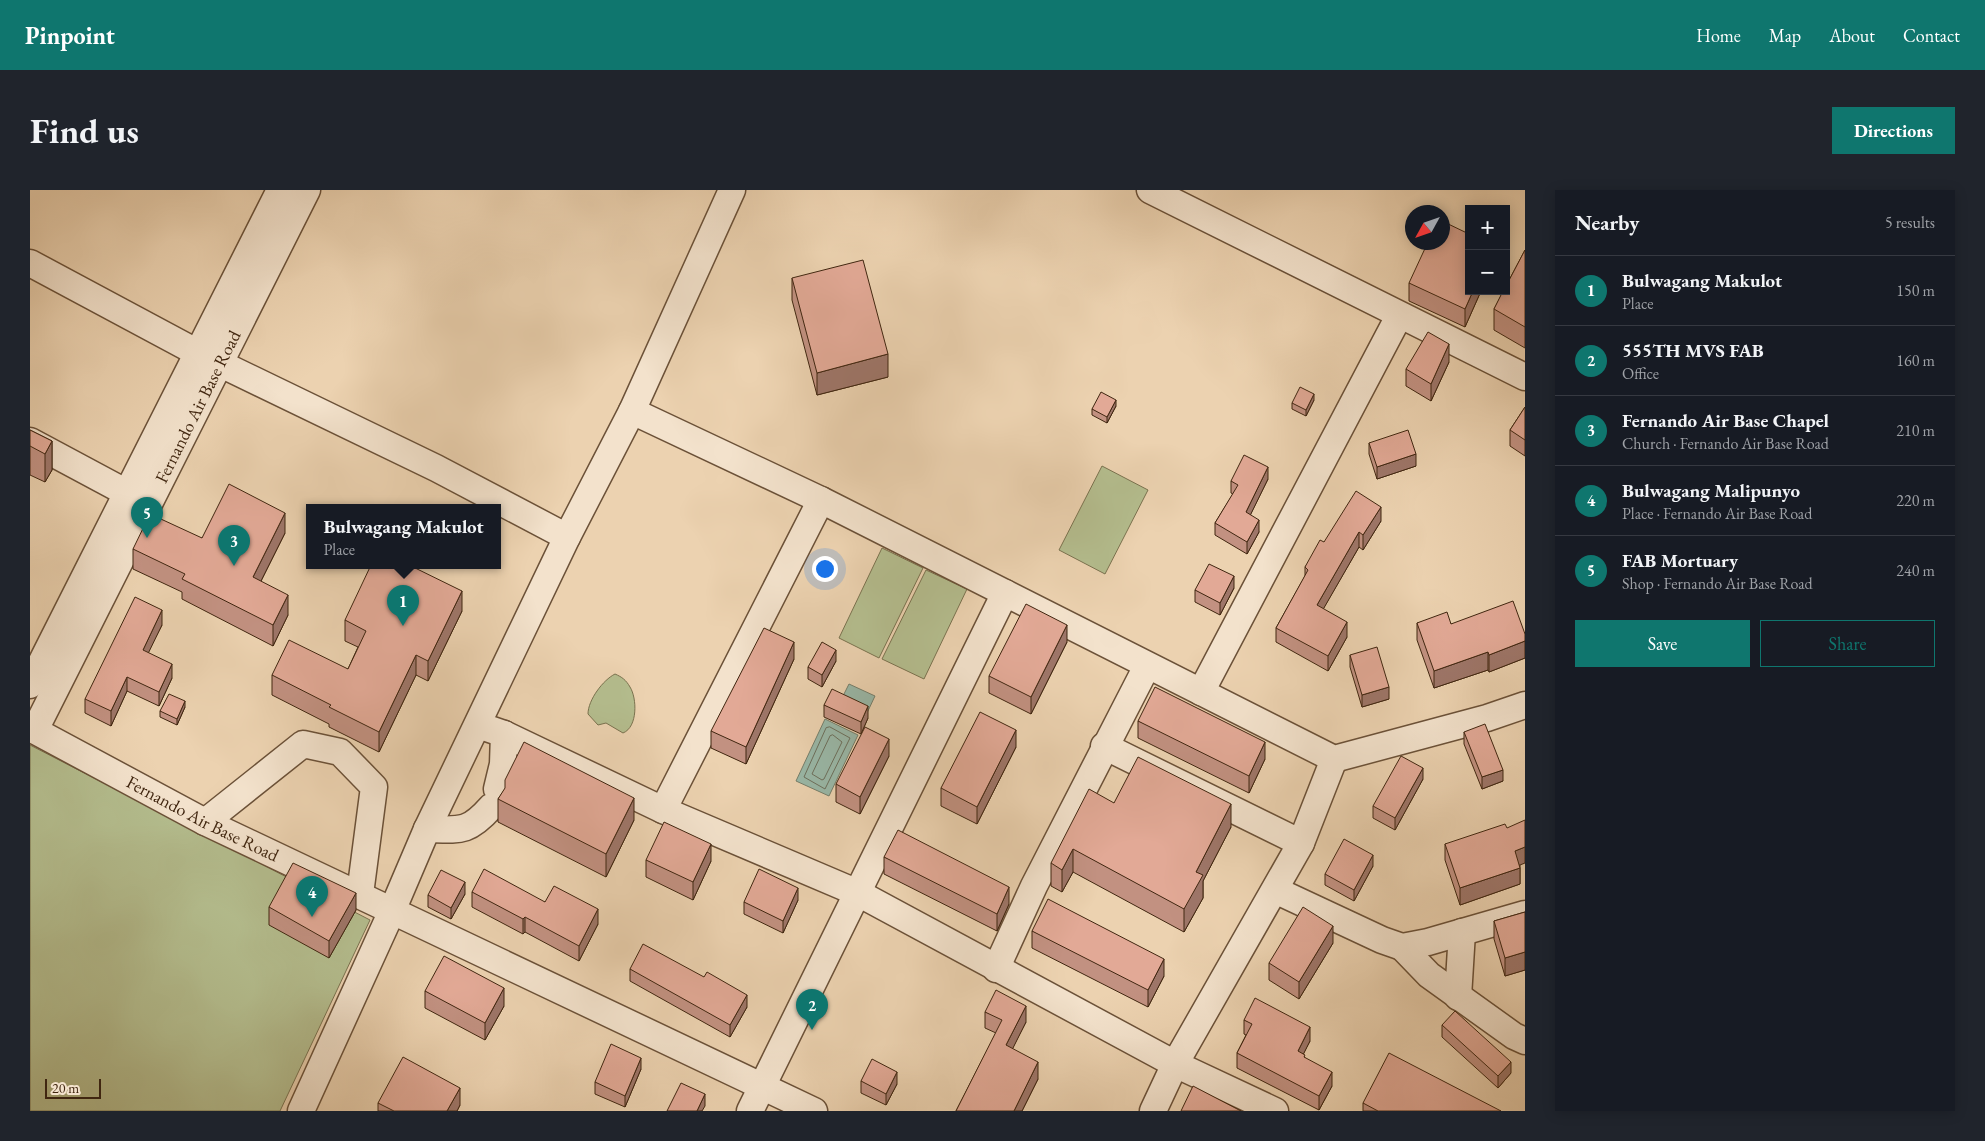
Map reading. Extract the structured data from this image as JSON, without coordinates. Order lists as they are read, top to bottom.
{
  "streets": {
    "street": ["Fernando Air Base Road"]
  },
  "scale_bar": "20 m",
  "north": "bottom left",
  "page": {
    "header": "Pinpoint",
    "nav": [
      "Home",
      "Map",
      "About",
      "Contact"
    ],
    "buttons": [
      "Directions",
      ["Save", "Share"]
    ],
    "title": "Find us",
    "heading": ["Nearby", "5 results"],
    "map_buttons": ["+", "−"],
    "list": [
      {
        "mark": "1",
        "name": "Bulwagang Makulot",
        "note": "Place",
        "value": "150 m"
      },
      {
        "mark": "2",
        "name": "555TH MVS FAB",
        "note": "Office",
        "value": "160 m"
      },
      {
        "mark": "3",
        "name": "Fernando Air Base Chapel",
        "note": "Church · Fernando Air Base Road",
        "value": "210 m"
      },
      {
        "mark": "4",
        "name": "Bulwagang Malipunyo",
        "note": "Place · Fernando Air Base Road",
        "value": "220 m"
      },
      {
        "mark": "5",
        "name": "FAB Mortuary",
        "note": "Shop · Fernando Air Base Road",
        "value": "240 m"
      }
    ],
    "pins": [
      "5",
      "3",
      "1",
      "4",
      "2"
    ],
    "popup": ["Bulwagang Makulot", "Place"],
    "scale": "20 m"
  }
}
